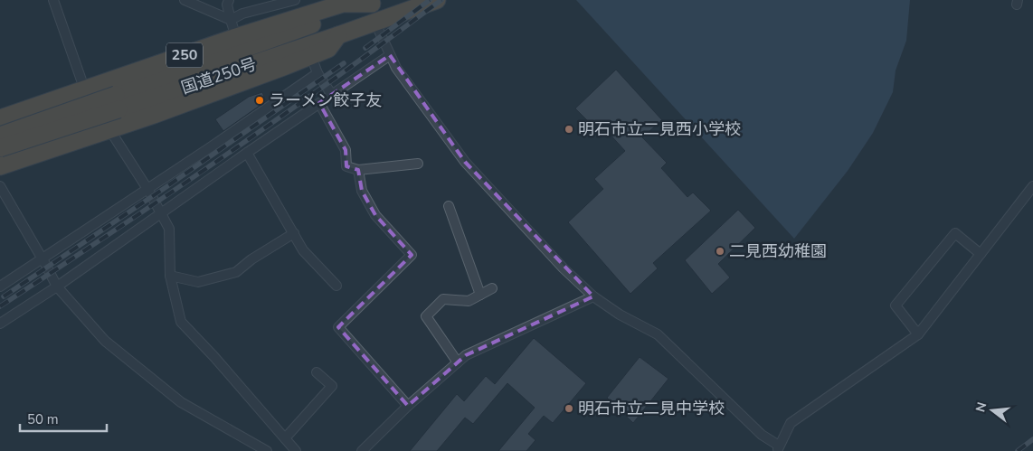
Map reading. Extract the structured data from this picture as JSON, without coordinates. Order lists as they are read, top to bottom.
{
  "streets": {
    "highway": ["250", "国道250号"]
  },
  "crossings": [
    ["250", "国道250号"]
  ],
  "places": [
    "ラーメン餃子友",
    "明石市立二見西小学校",
    "二見西幼稚園",
    "明石市立二見中学校"
  ],
  "scale_bar": "50 m",
  "north": "left"
}
